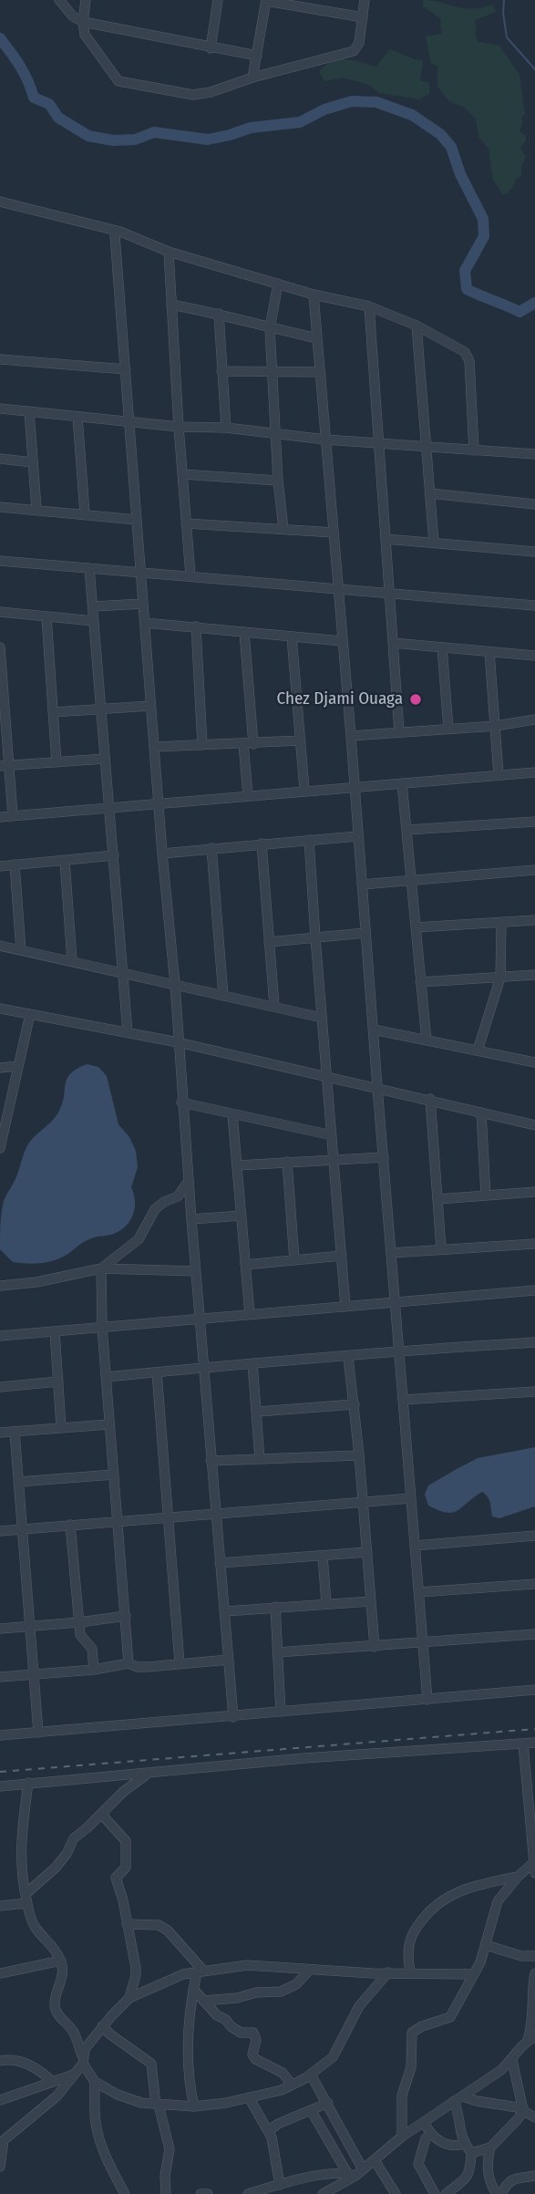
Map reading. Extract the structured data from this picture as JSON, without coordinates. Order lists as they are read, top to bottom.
{
  "places": ["Chez Djami Ouaga"]
}
